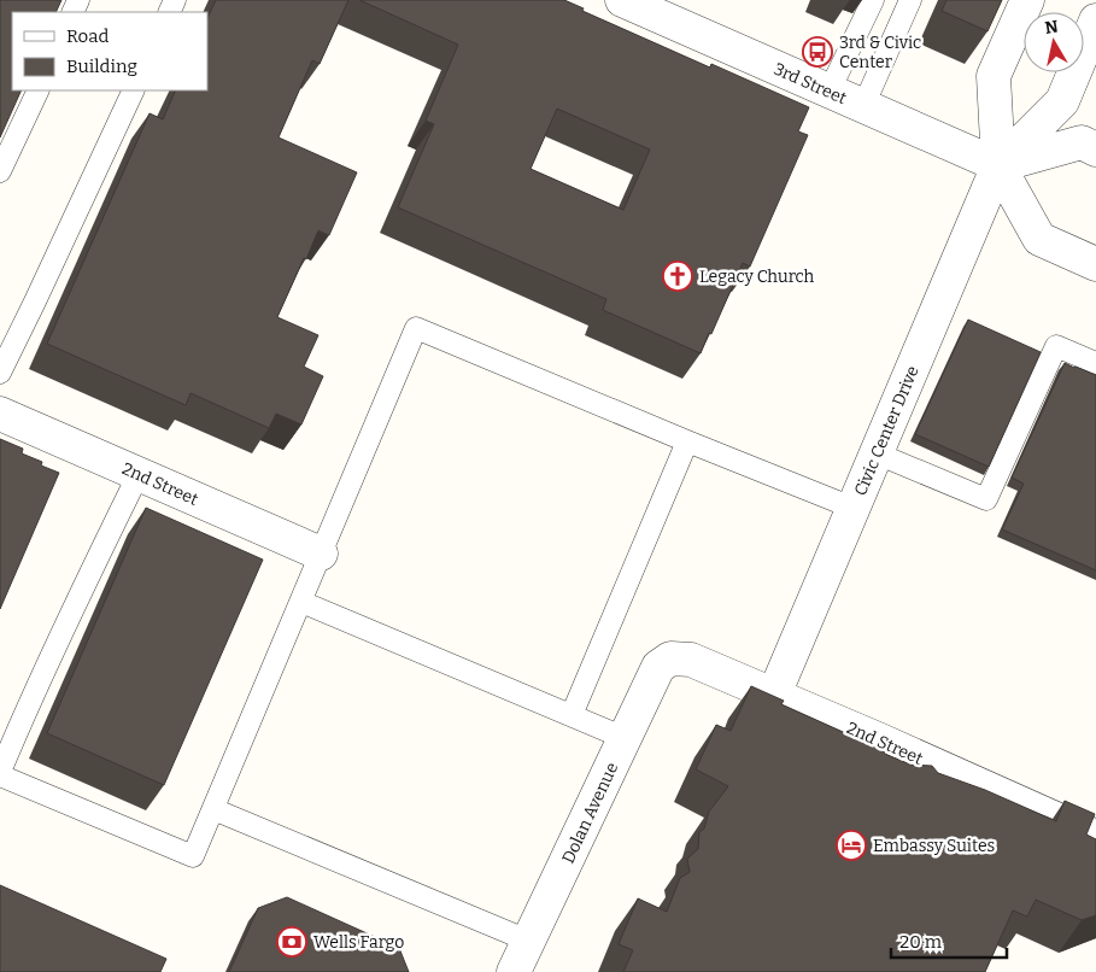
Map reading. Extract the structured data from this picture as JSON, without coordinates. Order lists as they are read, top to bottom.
{
  "streets": {
    "street": [
      "3rd Street",
      "Civic Center Drive",
      "2nd Street",
      "Dolan Avenue"
    ]
  },
  "crossings": [
    ["3rd Street", "Civic Center Drive"],
    ["Civic Center Drive", "2nd Street"],
    ["2nd Street", "Dolan Avenue"]
  ],
  "places": {
    "bus stop": ["3rd & Civic Center"],
    "church": ["Legacy Church"],
    "hotel": ["Embassy Suites"],
    "bank": ["Wells Fargo"]
  },
  "legend": ["Road", "Building"],
  "scale_bar": "20 m",
  "north": "top"
}
